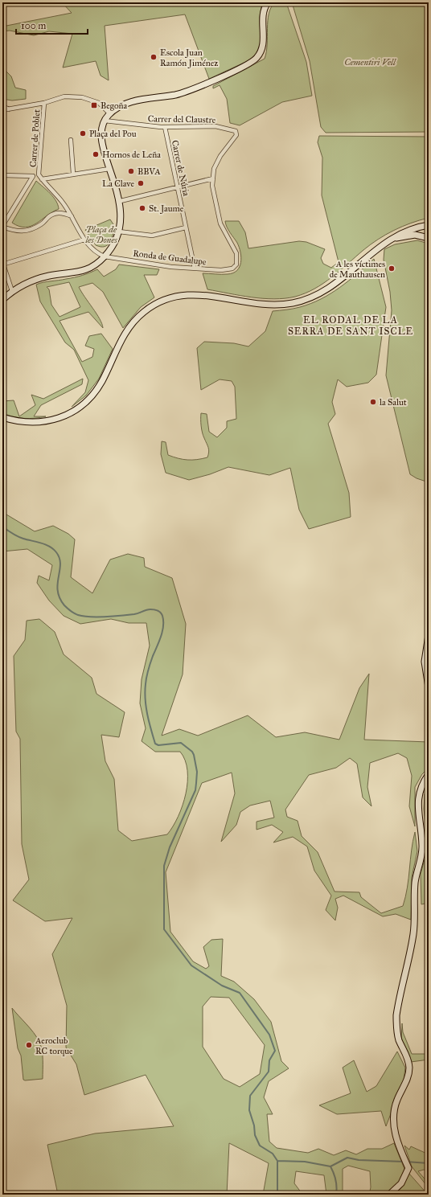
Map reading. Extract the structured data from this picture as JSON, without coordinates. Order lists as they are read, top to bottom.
{
  "streets": {
    "street": [
      "Carrer del Claustre",
      "Carrer de Poblet",
      "Carrer de Núria",
      "Ronda de Guadalupe"
    ]
  },
  "crossings": [
    ["Carrer del Claustre", "Carrer de Núria"],
    ["Carrer del Claustre", "Ronda de Guadalupe"],
    ["Carrer de Núria", "Ronda de Guadalupe"]
  ],
  "districts": ["EL RODAL DE LA SERRA DE SANT ISCLE"],
  "parks": ["Cementiri Vell", "Plaça de les Dones"],
  "places": {
    "other": [
      "Escola Juan Ramón Jiménez",
      "Plaça del Pou",
      "Hornos de Leña",
      "BBVA",
      "La Clave",
      "St. Jaume",
      "A les víctimes de Mauthausen",
      "la Salut",
      "Aeroclub RC torque"
    ],
    "transit": ["Begoña"]
  },
  "scale_bar": "100 m"
}
